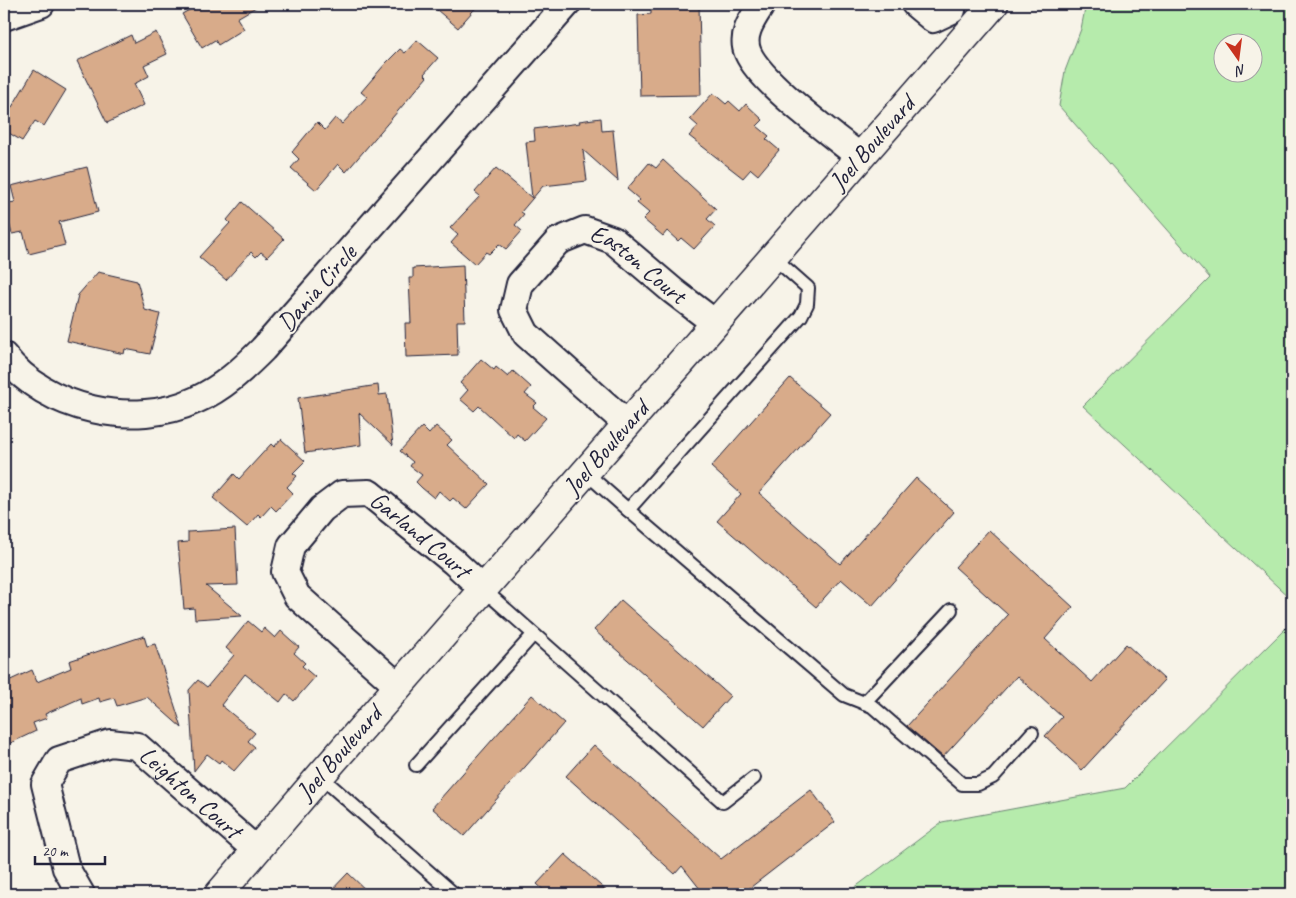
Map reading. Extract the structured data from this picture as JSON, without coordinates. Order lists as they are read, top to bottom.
{
  "streets": {
    "main road": ["Joel Boulevard"],
    "street": [
      "Easton Court",
      "Dania Circle",
      "Garland Court",
      "Leighton Court"
    ]
  },
  "crossings": [
    ["Joel Boulevard", "Easton Court"],
    ["Joel Boulevard", "Garland Court"],
    ["Joel Boulevard", "Leighton Court"]
  ],
  "scale_bar": "20 m",
  "north": "bottom"
}
